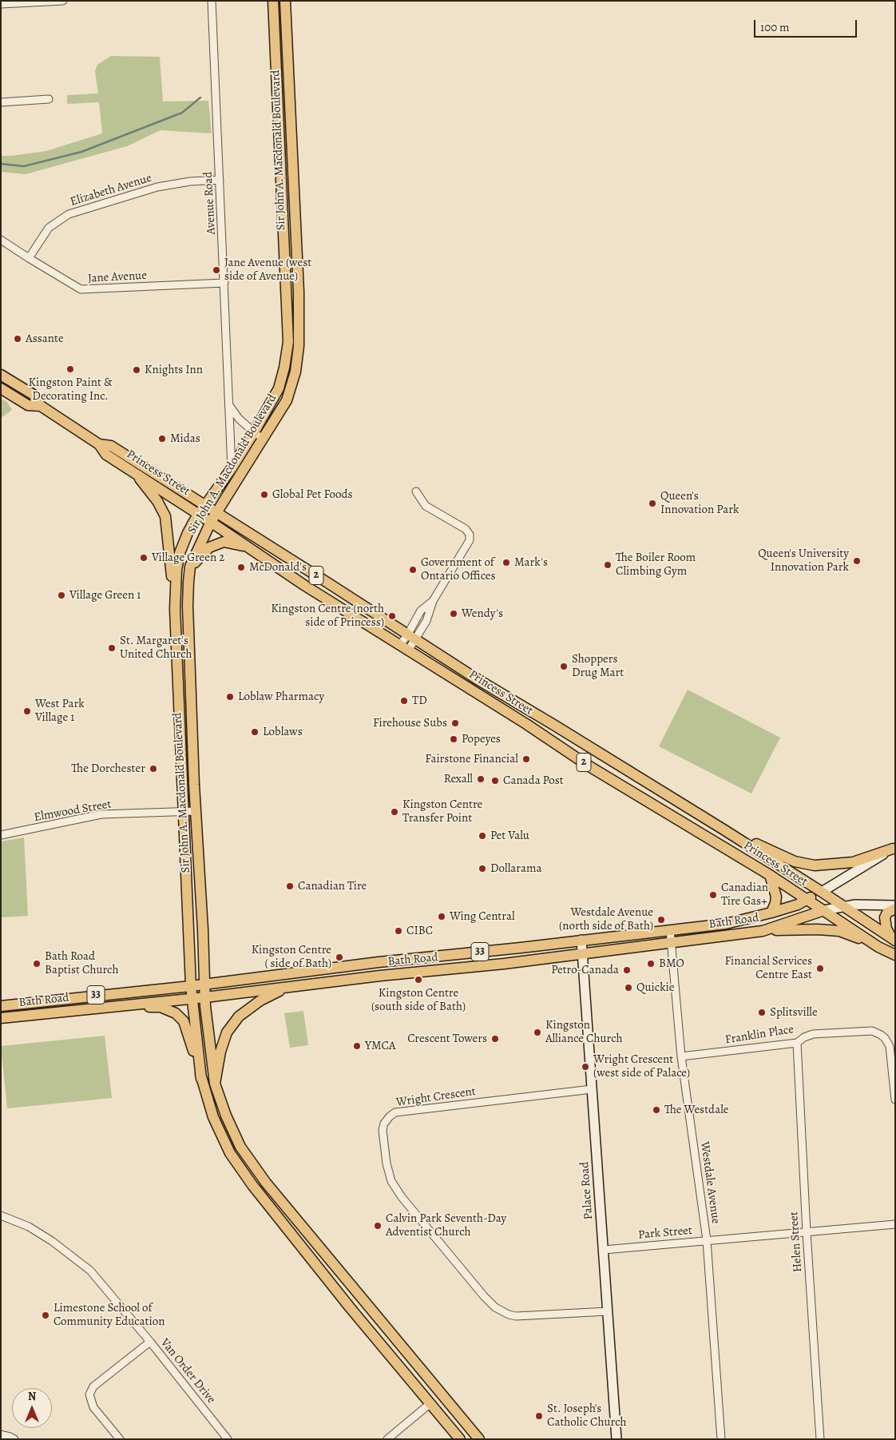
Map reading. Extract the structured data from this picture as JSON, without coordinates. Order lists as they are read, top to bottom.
{
  "streets": {
    "main road": [
      "Sir John A. Macdonald Boulevard",
      "Princess Street",
      "2",
      "Bath Road",
      "33"
    ],
    "street": [
      "Elizabeth Avenue",
      "Avenue Road",
      "Jane Avenue",
      "Elmwood Street",
      "Franklin Place",
      "Wright Crescent",
      "Westdale Avenue",
      "Palace Road",
      "Park Street",
      "Helen Street",
      "Van Order Drive"
    ]
  },
  "crossings": [
    ["Sir John A. Macdonald Boulevard", "Avenue Road"],
    ["Sir John A. Macdonald Boulevard", "Princess Street"],
    ["Sir John A. Macdonald Boulevard", "Elmwood Street"],
    ["Sir John A. Macdonald Boulevard", "Bath Road"],
    ["Elizabeth Avenue", "Avenue Road"],
    ["Elizabeth Avenue", "Jane Avenue"],
    ["Avenue Road", "Jane Avenue"],
    ["Princess Street", "Bath Road"],
    ["Princess Street", "33"],
    ["Bath Road", "33"],
    ["Bath Road", "Westdale Avenue"],
    ["Bath Road", "Palace Road"],
    ["Franklin Place", "Westdale Avenue"],
    ["Franklin Place", "Helen Street"],
    ["Wright Crescent", "Palace Road"],
    ["Westdale Avenue", "Park Street"],
    ["Palace Road", "Park Street"],
    ["Park Street", "Helen Street"]
  ],
  "places": [
    "Jane Avenue (west side of Avenue)",
    "Assante",
    "Kingston Paint & Decorating Inc.",
    "Knights Inn",
    "Midas",
    "Global Pet Foods",
    "Queen's Innovation Park",
    "Village Green 2",
    "Queen's University Innovation Park",
    "Mark's",
    "The Boiler Room Climbing Gym",
    "McDonald's",
    "Government of Ontario Offices",
    "Village Green 1",
    "Wendy's",
    "Kingston Centre (north side of Princess)",
    "St. Margaret's United Church",
    "Shoppers Drug Mart",
    "Loblaw Pharmacy",
    "TD",
    "West Park Village 1",
    "Firehouse Subs",
    "Loblaws",
    "Popeyes",
    "Fairstone Financial",
    "The Dorchester",
    "Rexall",
    "Canada Post",
    "Kingston Centre Transfer Point",
    "Pet Valu",
    "Dollarama",
    "Canadian Tire",
    "Canadian Tire Gas+",
    "Wing Central",
    "Westdale Avenue (north side of Bath)",
    "CIBC",
    "Kingston Centre ( side of Bath)",
    "Bath Road Baptist Church",
    "BMO",
    "Financial Services Centre East",
    "Petro-Canada",
    "Kingston Centre (south side of Bath)",
    "Quickie",
    "Splitsville",
    "Kingston Alliance Church",
    "Crescent Towers",
    "YMCA",
    "Wright Crescent (west side of Palace)",
    "The Westdale",
    "Calvin Park Seventh-Day Adventist Church",
    "Limestone School of Community Education",
    "St. Joseph's Catholic Church"
  ],
  "scale_bar": "100 m",
  "north": "top"
}
